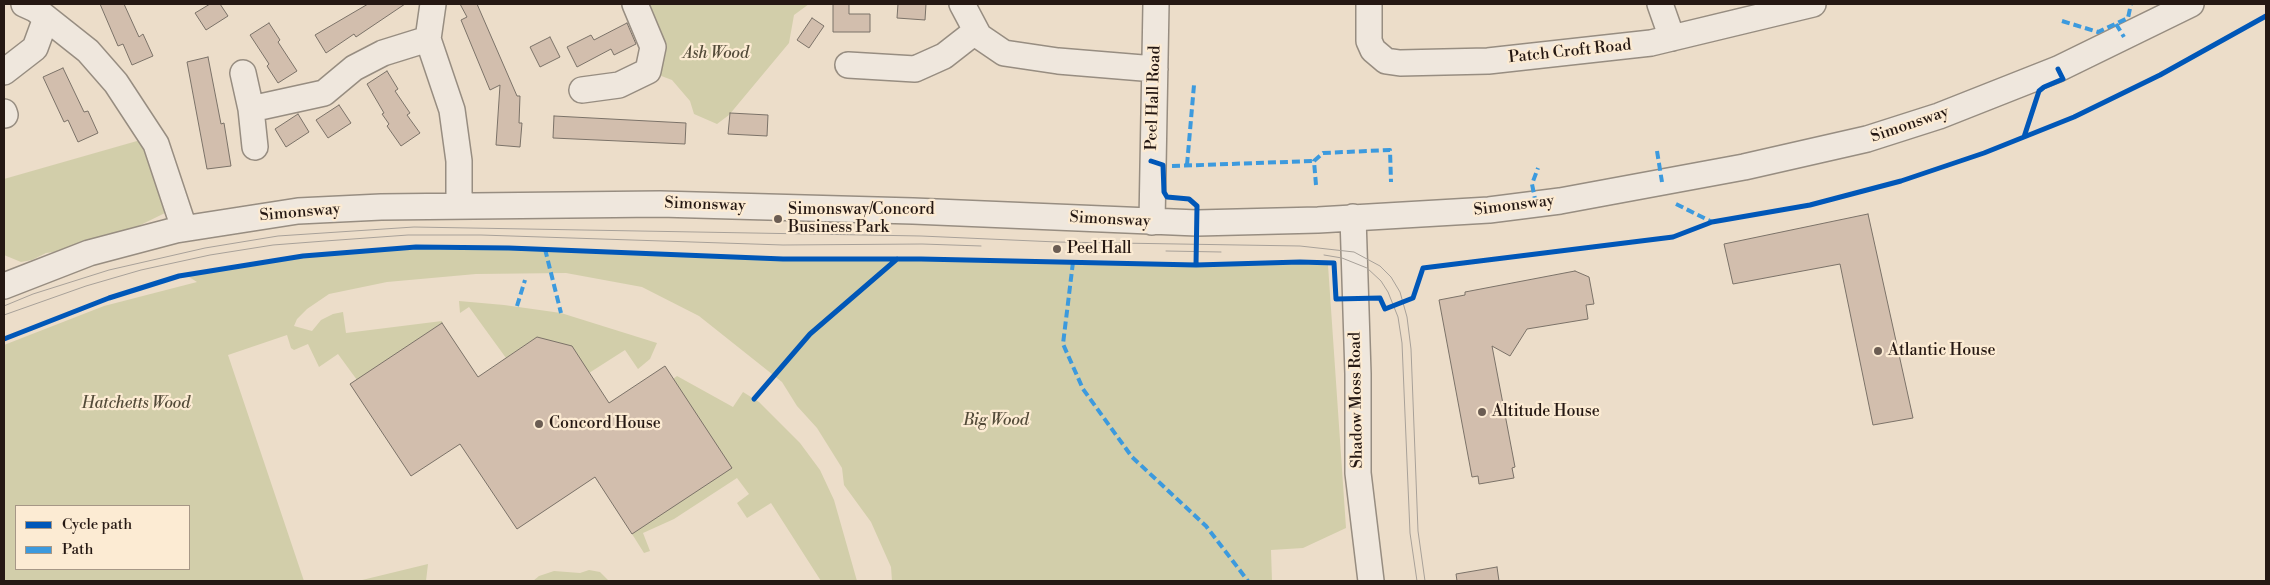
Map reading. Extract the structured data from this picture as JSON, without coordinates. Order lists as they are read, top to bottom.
{
  "streets": {
    "street": [
      "Patch Croft Road",
      "Peel Hall Road",
      "Simonsway",
      "Shadow Moss Road"
    ]
  },
  "crossings": [
    ["Peel Hall Road", "Simonsway"],
    ["Simonsway", "Shadow Moss Road"]
  ],
  "parks": ["Ash Wood", "Hatchetts Wood", "Big Wood"],
  "places": [
    "Simonsway/Concord Business Park",
    "Peel Hall",
    "Atlantic House",
    "Altitude House",
    "Concord House"
  ],
  "legend": ["Cycle path", "Path"]
}
